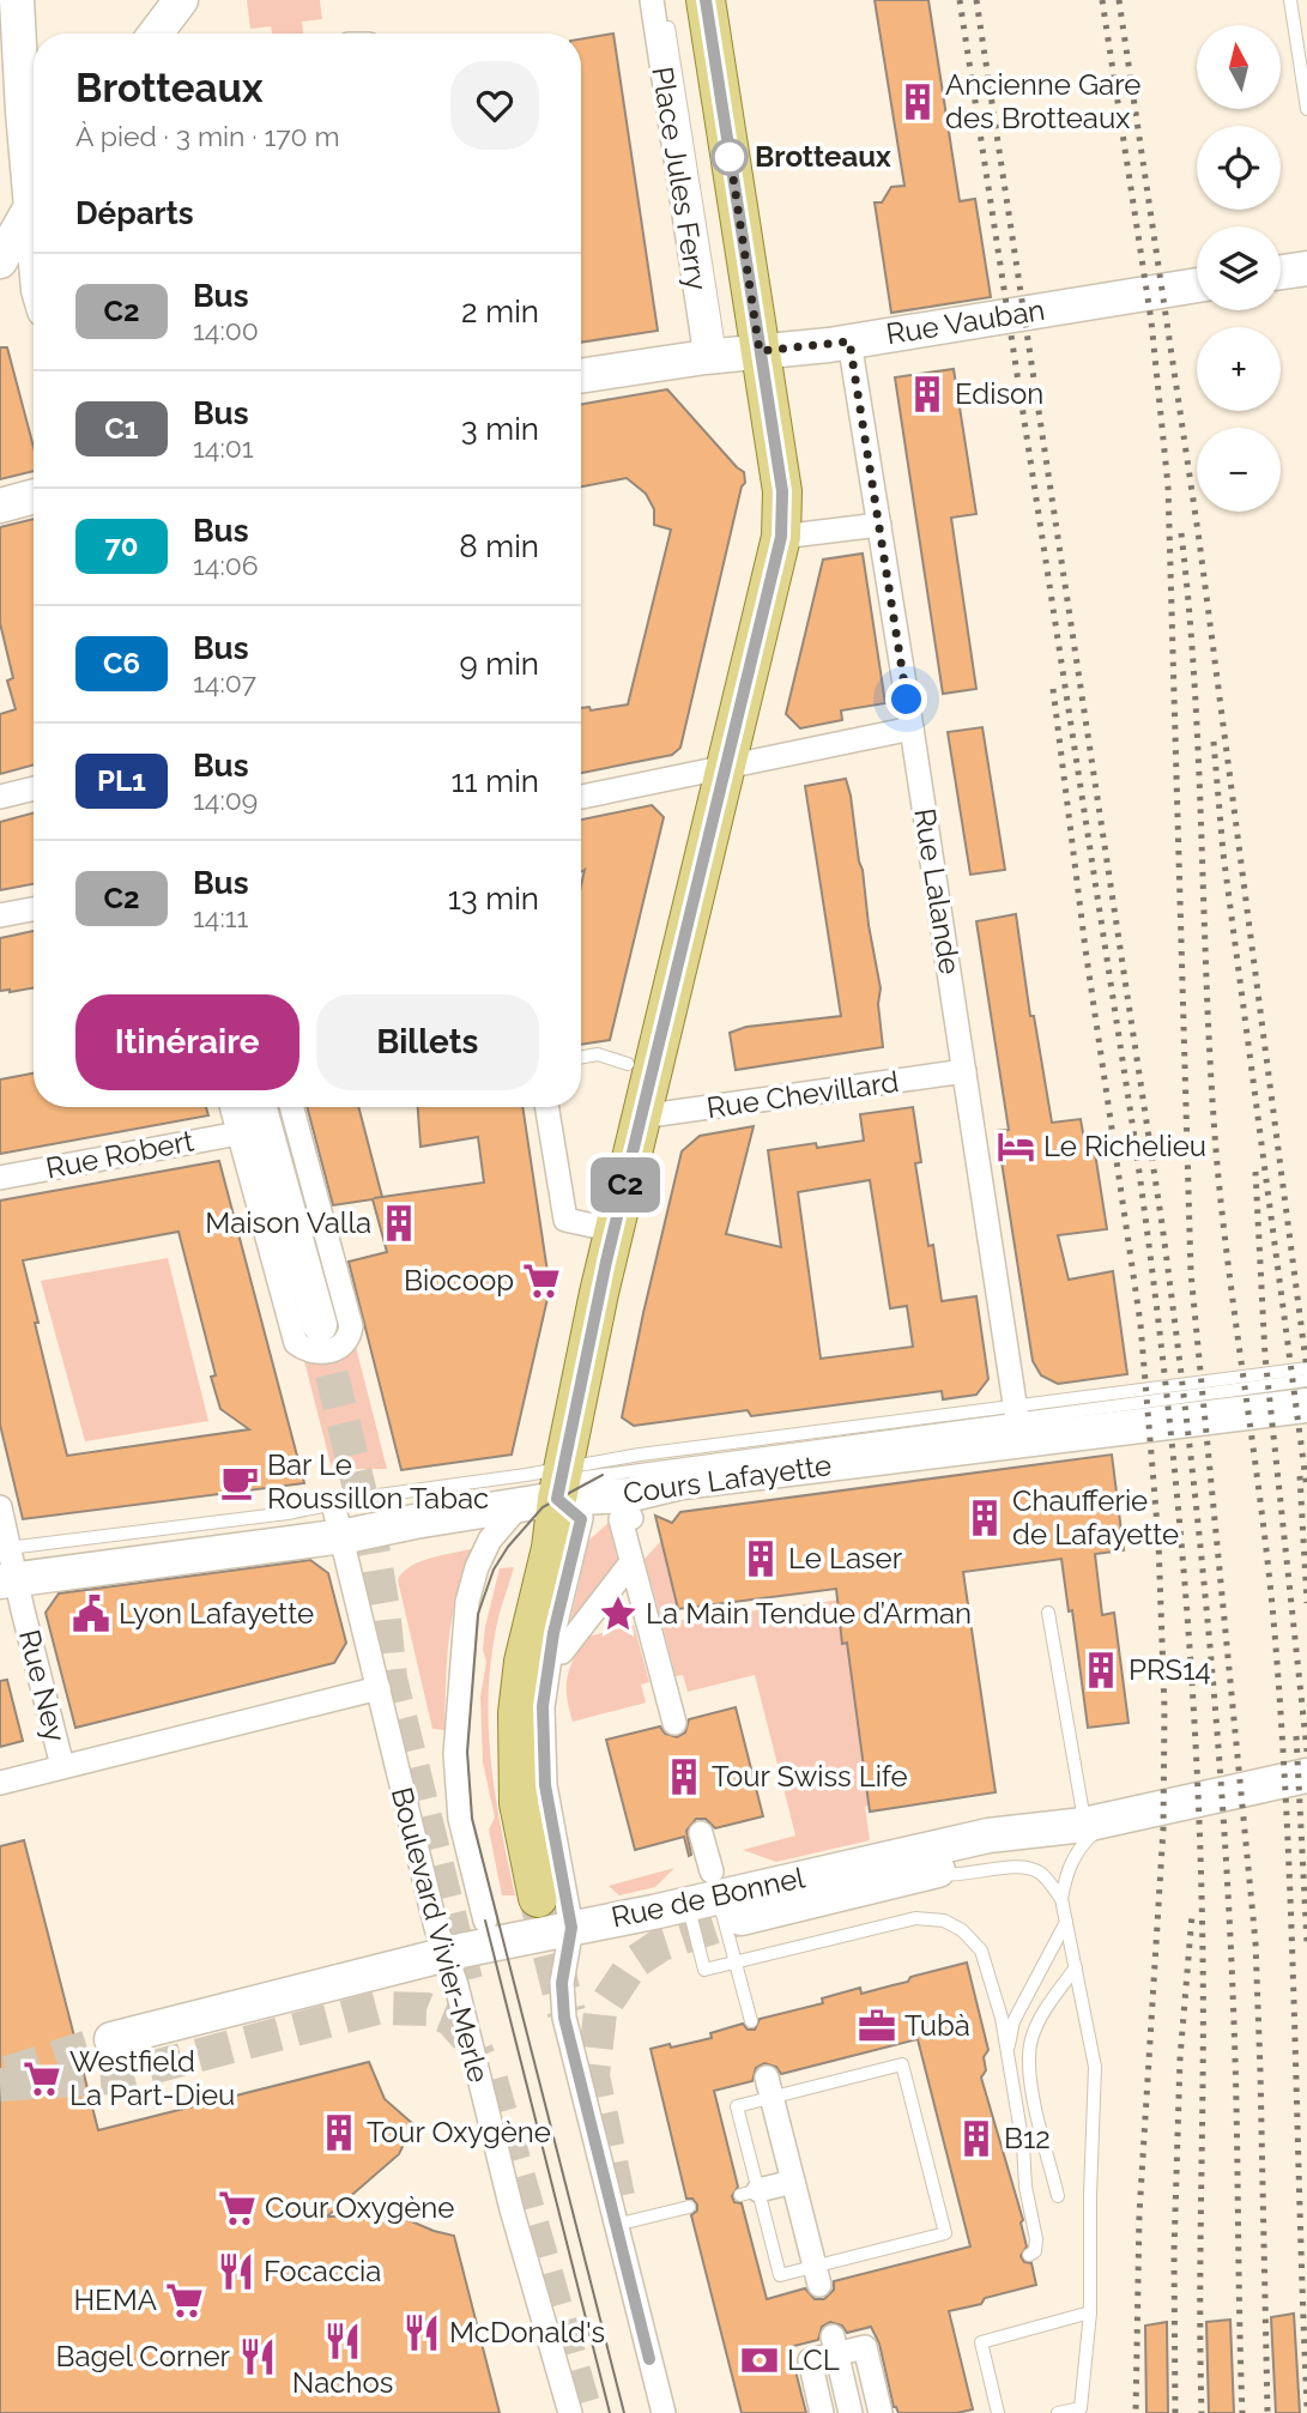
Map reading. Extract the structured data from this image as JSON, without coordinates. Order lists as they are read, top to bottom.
{
  "streets": {
    "main road": [
      "Place Jules Ferry",
      "Rue Vauban",
      "Cours Lafayette",
      "Rue de Bonnel"
    ],
    "street": [
      "Rue Lalande",
      "Rue Chevillard",
      "Rue Robert",
      "Rue Ney",
      "Boulevard Vivier-Merle"
    ]
  },
  "crossings": [
    ["Place Jules Ferry", "Rue Vauban"],
    ["Place Jules Ferry", "Rue Chevillard"],
    ["Place Jules Ferry", "Cours Lafayette"],
    ["Rue Vauban", "Rue Lalande"],
    ["Rue Lalande", "Rue Chevillard"],
    ["Rue Lalande", "Cours Lafayette"],
    ["Cours Lafayette", "Rue Ney"],
    ["Cours Lafayette", "Boulevard Vivier-Merle"],
    ["Rue de Bonnel", "Boulevard Vivier-Merle"]
  ],
  "places": {
    "building": [
      "Ancienne Gare des Brotteaux",
      "Edison",
      "Maison Valla",
      "Chaufferie de Lafayette",
      "Le Laser",
      "PRS14",
      "Tour Swiss Life",
      "Tour Oxygène",
      "B12"
    ],
    "other": ["Brotteaux"],
    "hotel": ["Le Richelieu"],
    "supermarket": [
      "Biocoop",
      "Westfield La Part-Dieu",
      "Cour Oxygène",
      "HEMA"
    ],
    "cafe": ["Bar Le Roussillon Tabac"],
    "public building": ["Lyon Lafayette"],
    "place": ["La Main Tendue d’Arman"],
    "office": ["Tubà"],
    "restaurant": [
      "Focaccia",
      "McDonald's",
      "Nachos",
      "Bagel Corner"
    ],
    "bank": ["LCL"]
  },
  "lines": ["bus line C2"],
  "north": "top",
  "page": {
    "on_map": "C2",
    "map_buttons": ["+", "−"],
    "heading": [
      ["Brotteaux", "À pied · 3 min · 170 m"],
      "Départs"
    ],
    "list": [
      {
        "mark": "C2",
        "name": "Bus",
        "note": "14:00",
        "value": "2 min"
      },
      {
        "mark": "C1",
        "name": "Bus",
        "note": "14:01",
        "value": "3 min"
      },
      {
        "mark": "70",
        "name": "Bus",
        "note": "14:06",
        "value": "8 min"
      },
      {
        "mark": "C6",
        "name": "Bus",
        "note": "14:07",
        "value": "9 min"
      },
      {
        "mark": "PL1",
        "name": "Bus",
        "note": "14:09",
        "value": "11 min"
      },
      {
        "mark": "C2",
        "name": "Bus",
        "note": "14:11",
        "value": "13 min"
      }
    ],
    "buttons": ["Itinéraire", "Billets"]
  }
}
